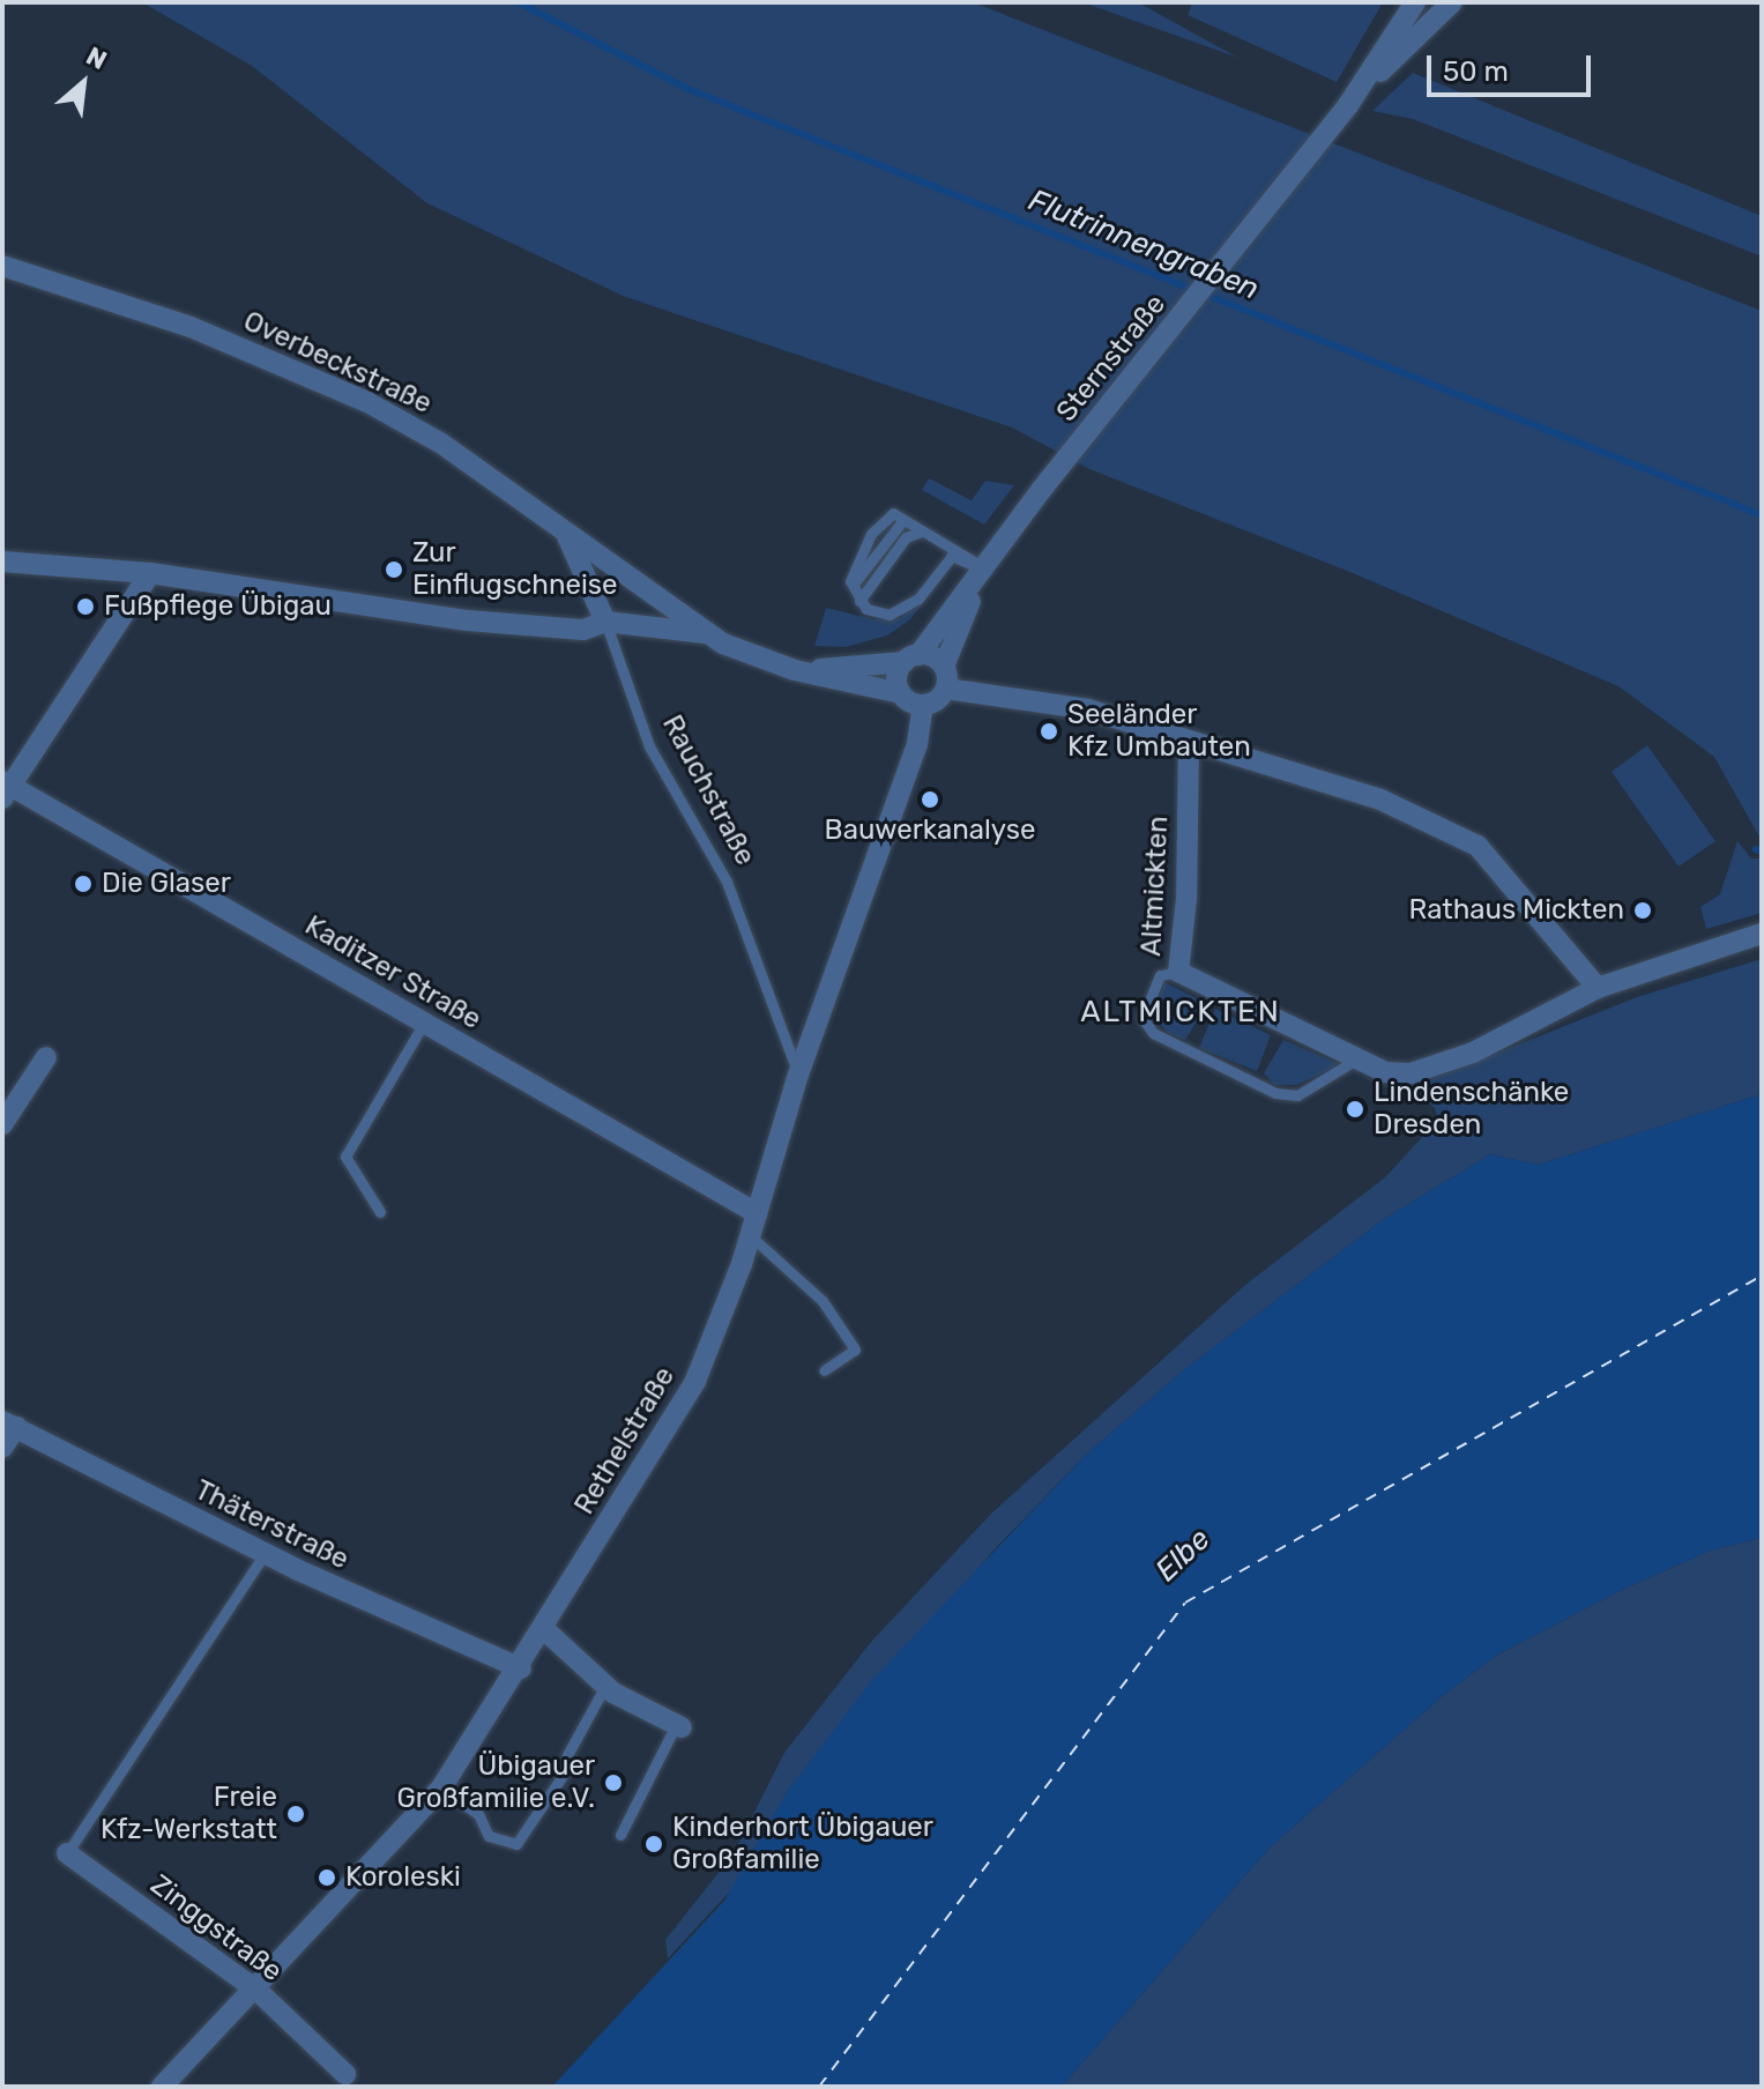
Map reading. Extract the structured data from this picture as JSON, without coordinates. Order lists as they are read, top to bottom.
{
  "streets": {
    "street": [
      "Sternstraße",
      "Overbeckstraße",
      "Rauchstraße",
      "Altmickten",
      "Kaditzer Straße",
      "Rethelstraße",
      "Thäterstraße",
      "Zinggstraße"
    ]
  },
  "crossings": [
    ["Sternstraße", "Rethelstraße"],
    ["Overbeckstraße", "Rauchstraße"],
    ["Rauchstraße", "Rethelstraße"],
    ["Kaditzer Straße", "Rethelstraße"],
    ["Rethelstraße", "Thäterstraße"],
    ["Rethelstraße", "Zinggstraße"],
    ["Thäterstraße", "Zinggstraße"]
  ],
  "districts": ["ALTMICKTEN"],
  "water": ["Flutrinnengraben", "Elbe"],
  "places": [
    "Zur Einflugschneise",
    "Fußpflege Übigau",
    "Seeländer Kfz Umbauten",
    "Bauwerkanalyse",
    "Die Glaser",
    "Rathaus Mickten",
    "Lindenschänke Dresden",
    "Übigauer Großfamilie e.V.",
    "Freie Kfz-Werkstatt",
    "Kinderhort Übigauer Großfamilie",
    "Koroleski"
  ],
  "scale_bar": "50 m",
  "north": "top right"
}
